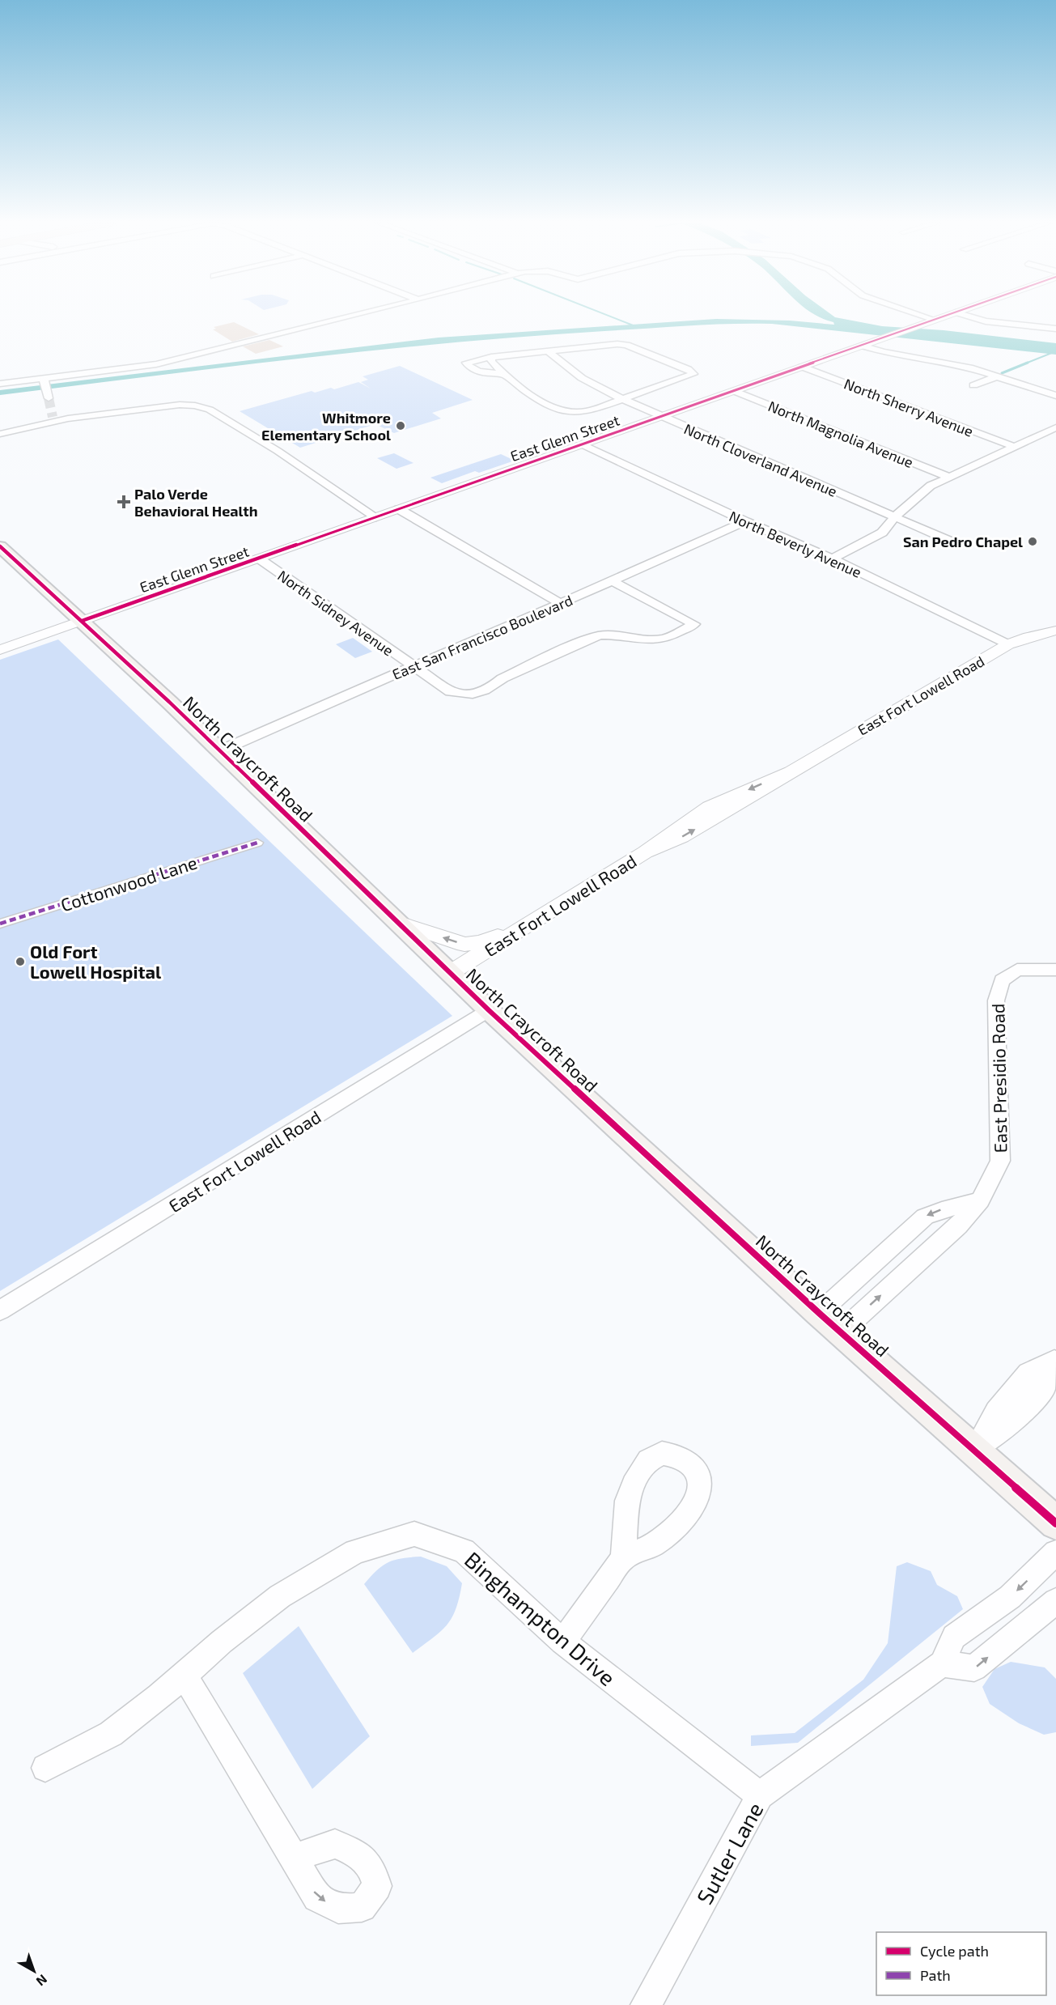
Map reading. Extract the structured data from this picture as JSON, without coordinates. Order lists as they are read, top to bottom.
{
  "streets": {
    "main road": ["North Craycroft Road"],
    "street": [
      "North Sherry Avenue",
      "North Magnolia Avenue",
      "East Glenn Street",
      "North Cloverland Avenue",
      "North Beverly Avenue",
      "North Sidney Avenue",
      "East San Francisco Boulevard",
      "East Fort Lowell Road",
      "Cottonwood Lane",
      "East Presidio Road",
      "Binghampton Drive",
      "Sutler Lane"
    ]
  },
  "crossings": [
    ["North Sherry Avenue", "East Glenn Street"],
    ["North Magnolia Avenue", "East Glenn Street"],
    ["East Glenn Street", "North Cloverland Avenue"],
    ["East Glenn Street", "North Beverly Avenue"],
    ["East Glenn Street", "North Sidney Avenue"],
    ["East Glenn Street", "North Craycroft Road"],
    ["North Beverly Avenue", "East San Francisco Boulevard"],
    ["North Beverly Avenue", "East Fort Lowell Road"],
    ["North Sidney Avenue", "East San Francisco Boulevard"],
    ["East San Francisco Boulevard", "North Craycroft Road"],
    ["East Fort Lowell Road", "North Craycroft Road"],
    ["North Craycroft Road", "East Presidio Road"],
    ["Binghampton Drive", "Sutler Lane"]
  ],
  "places": {
    "other": ["Whitmore Elementary School", "San Pedro Chapel", "Old Fort Lowell Hospital"],
    "health": ["Palo Verde Behavioral Health"]
  },
  "legend": ["Cycle path", "Path"],
  "north": "bottom right"
}
